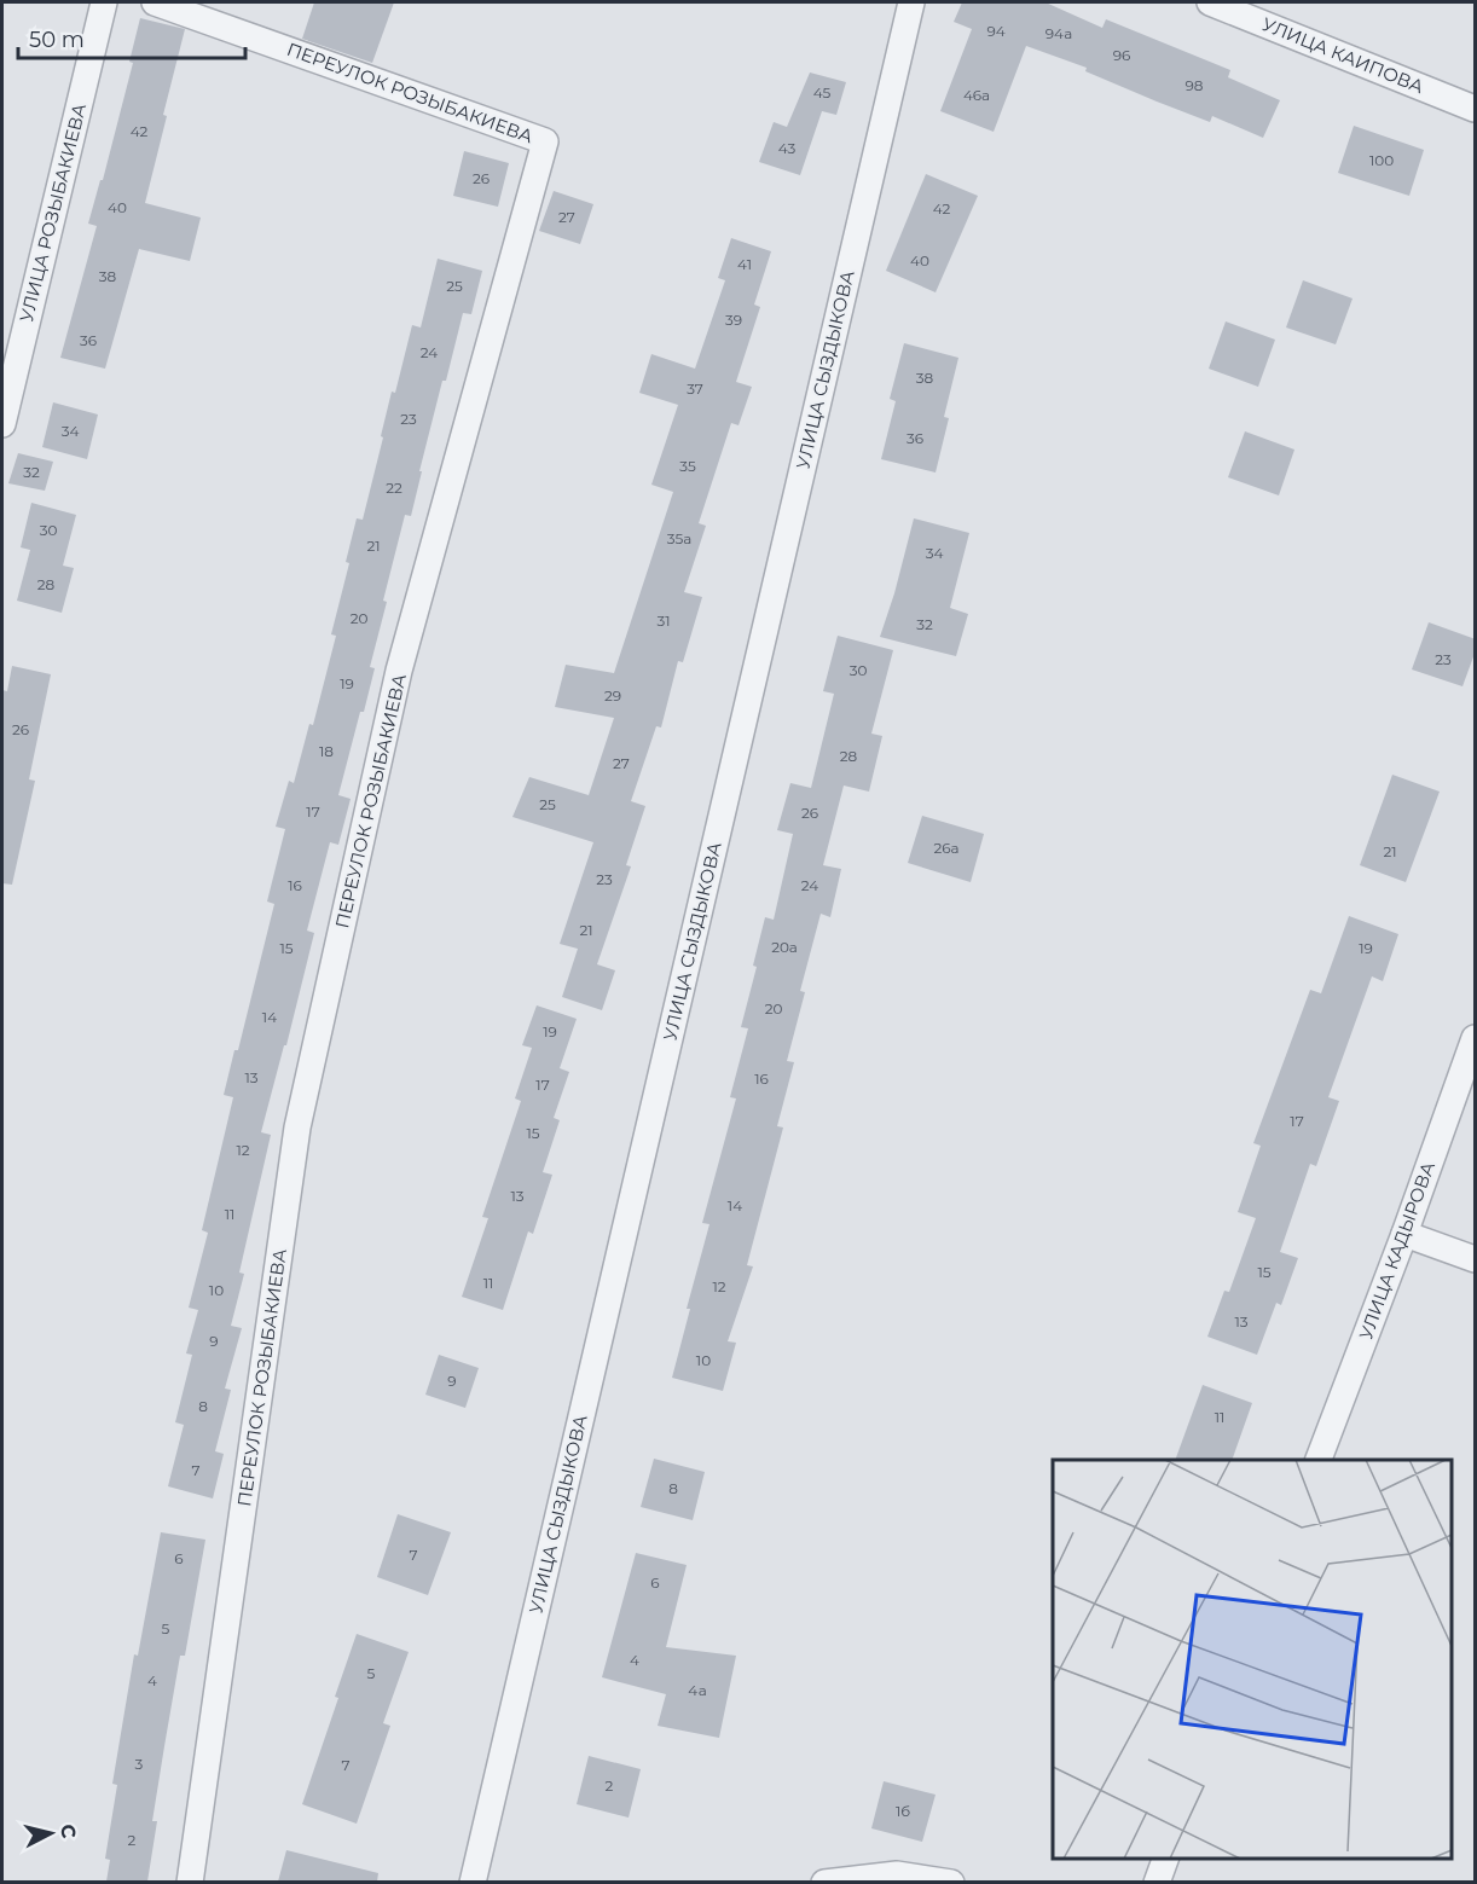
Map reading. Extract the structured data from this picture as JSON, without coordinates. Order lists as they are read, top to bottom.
{
  "streets": {
    "street": [
      "УЛИЦА КАИПОВА",
      "ПЕРЕУЛОК РОЗЫБАКИЕВА",
      "УЛИЦА РОЗЫБАКИЕВА",
      "УЛИЦА СЫЗДЫКОВА",
      "УЛИЦА КАДЫРОВА"
    ]
  },
  "house_numbers": [
    "94",
    "94а",
    "96",
    "98",
    "45",
    "46а",
    "42",
    "43",
    "100",
    "26",
    "40",
    "42",
    "27",
    "40",
    "41",
    "38",
    "25",
    "39",
    "36",
    "24",
    "38",
    "37",
    "23",
    "34",
    "36",
    "35",
    "32",
    "22",
    "30",
    "35а",
    "21",
    "34",
    "28",
    "20",
    "31",
    "32",
    "23",
    "30",
    "19",
    "29",
    "26",
    "18",
    "28",
    "27",
    "25",
    "17",
    "26",
    "26а",
    "21",
    "23",
    "16",
    "24",
    "21",
    "20а",
    "15",
    "19",
    "20",
    "14",
    "19",
    "13",
    "16",
    "17",
    "17",
    "15",
    "12",
    "13",
    "14",
    "11",
    "15",
    "11",
    "12",
    "10",
    "13",
    "9",
    "10",
    "9",
    "8",
    "11",
    "7",
    "8",
    "7",
    "6",
    "6",
    "5",
    "4",
    "5",
    "4",
    "4а",
    "3",
    "7",
    "2",
    "1б",
    "2"
  ],
  "scale_bar": "50 m",
  "north": "right"
}
